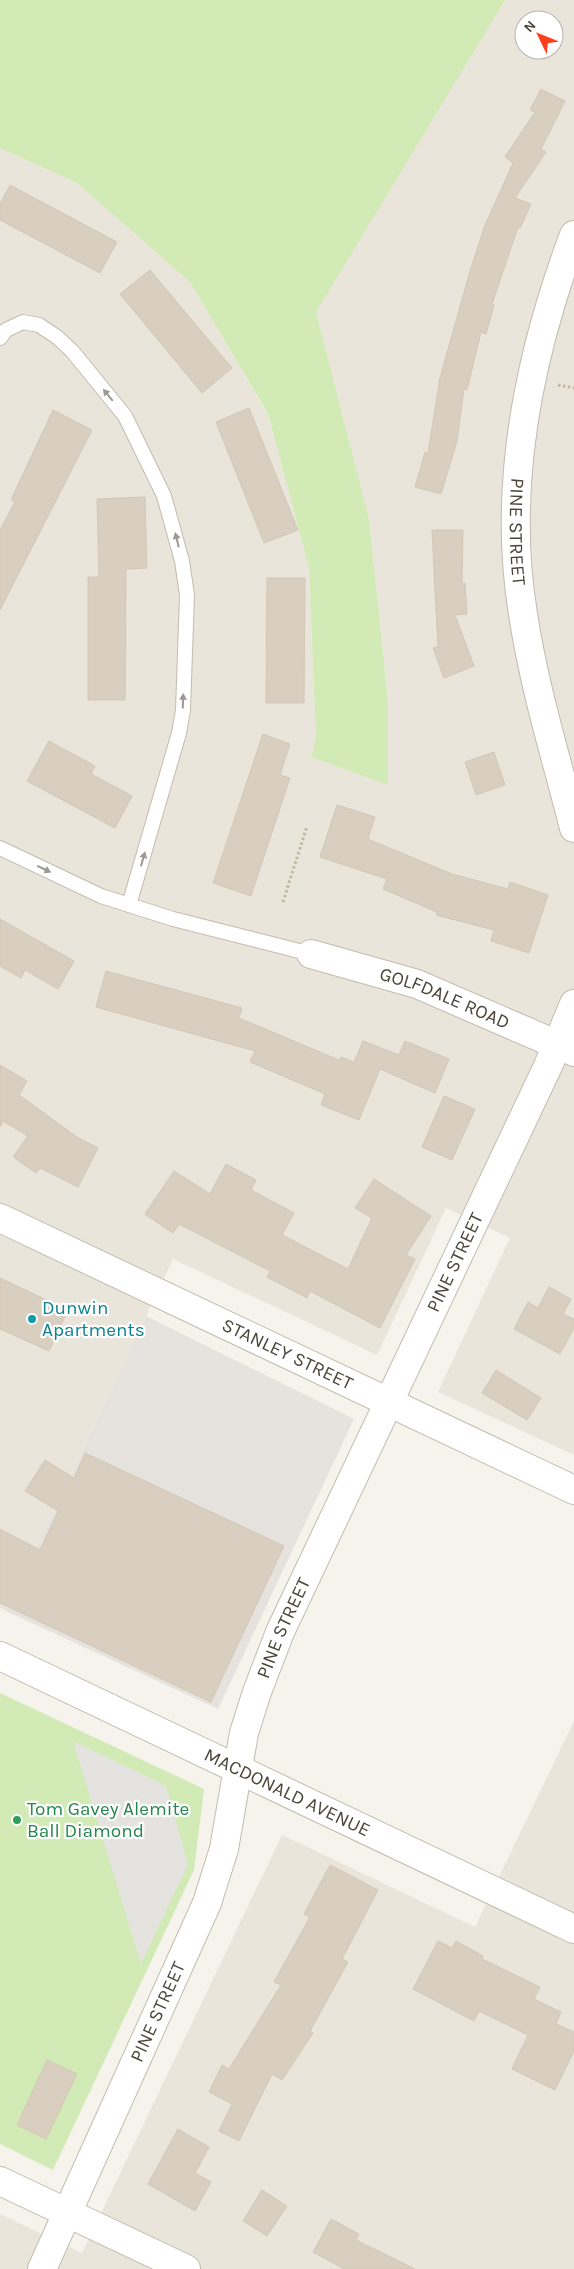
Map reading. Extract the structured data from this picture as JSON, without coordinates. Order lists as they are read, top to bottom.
{
  "streets": {
    "street": [
      "PINE STREET",
      "GOLFDALE ROAD",
      "STANLEY STREET",
      "MACDONALD AVENUE"
    ]
  },
  "crossings": [
    ["PINE STREET", "GOLFDALE ROAD"],
    ["PINE STREET", "STANLEY STREET"],
    ["PINE STREET", "MACDONALD AVENUE"]
  ],
  "places": ["Dunwin Apartments", "Tom Gavey Alemite Ball Diamond"],
  "north": "top left"
}
